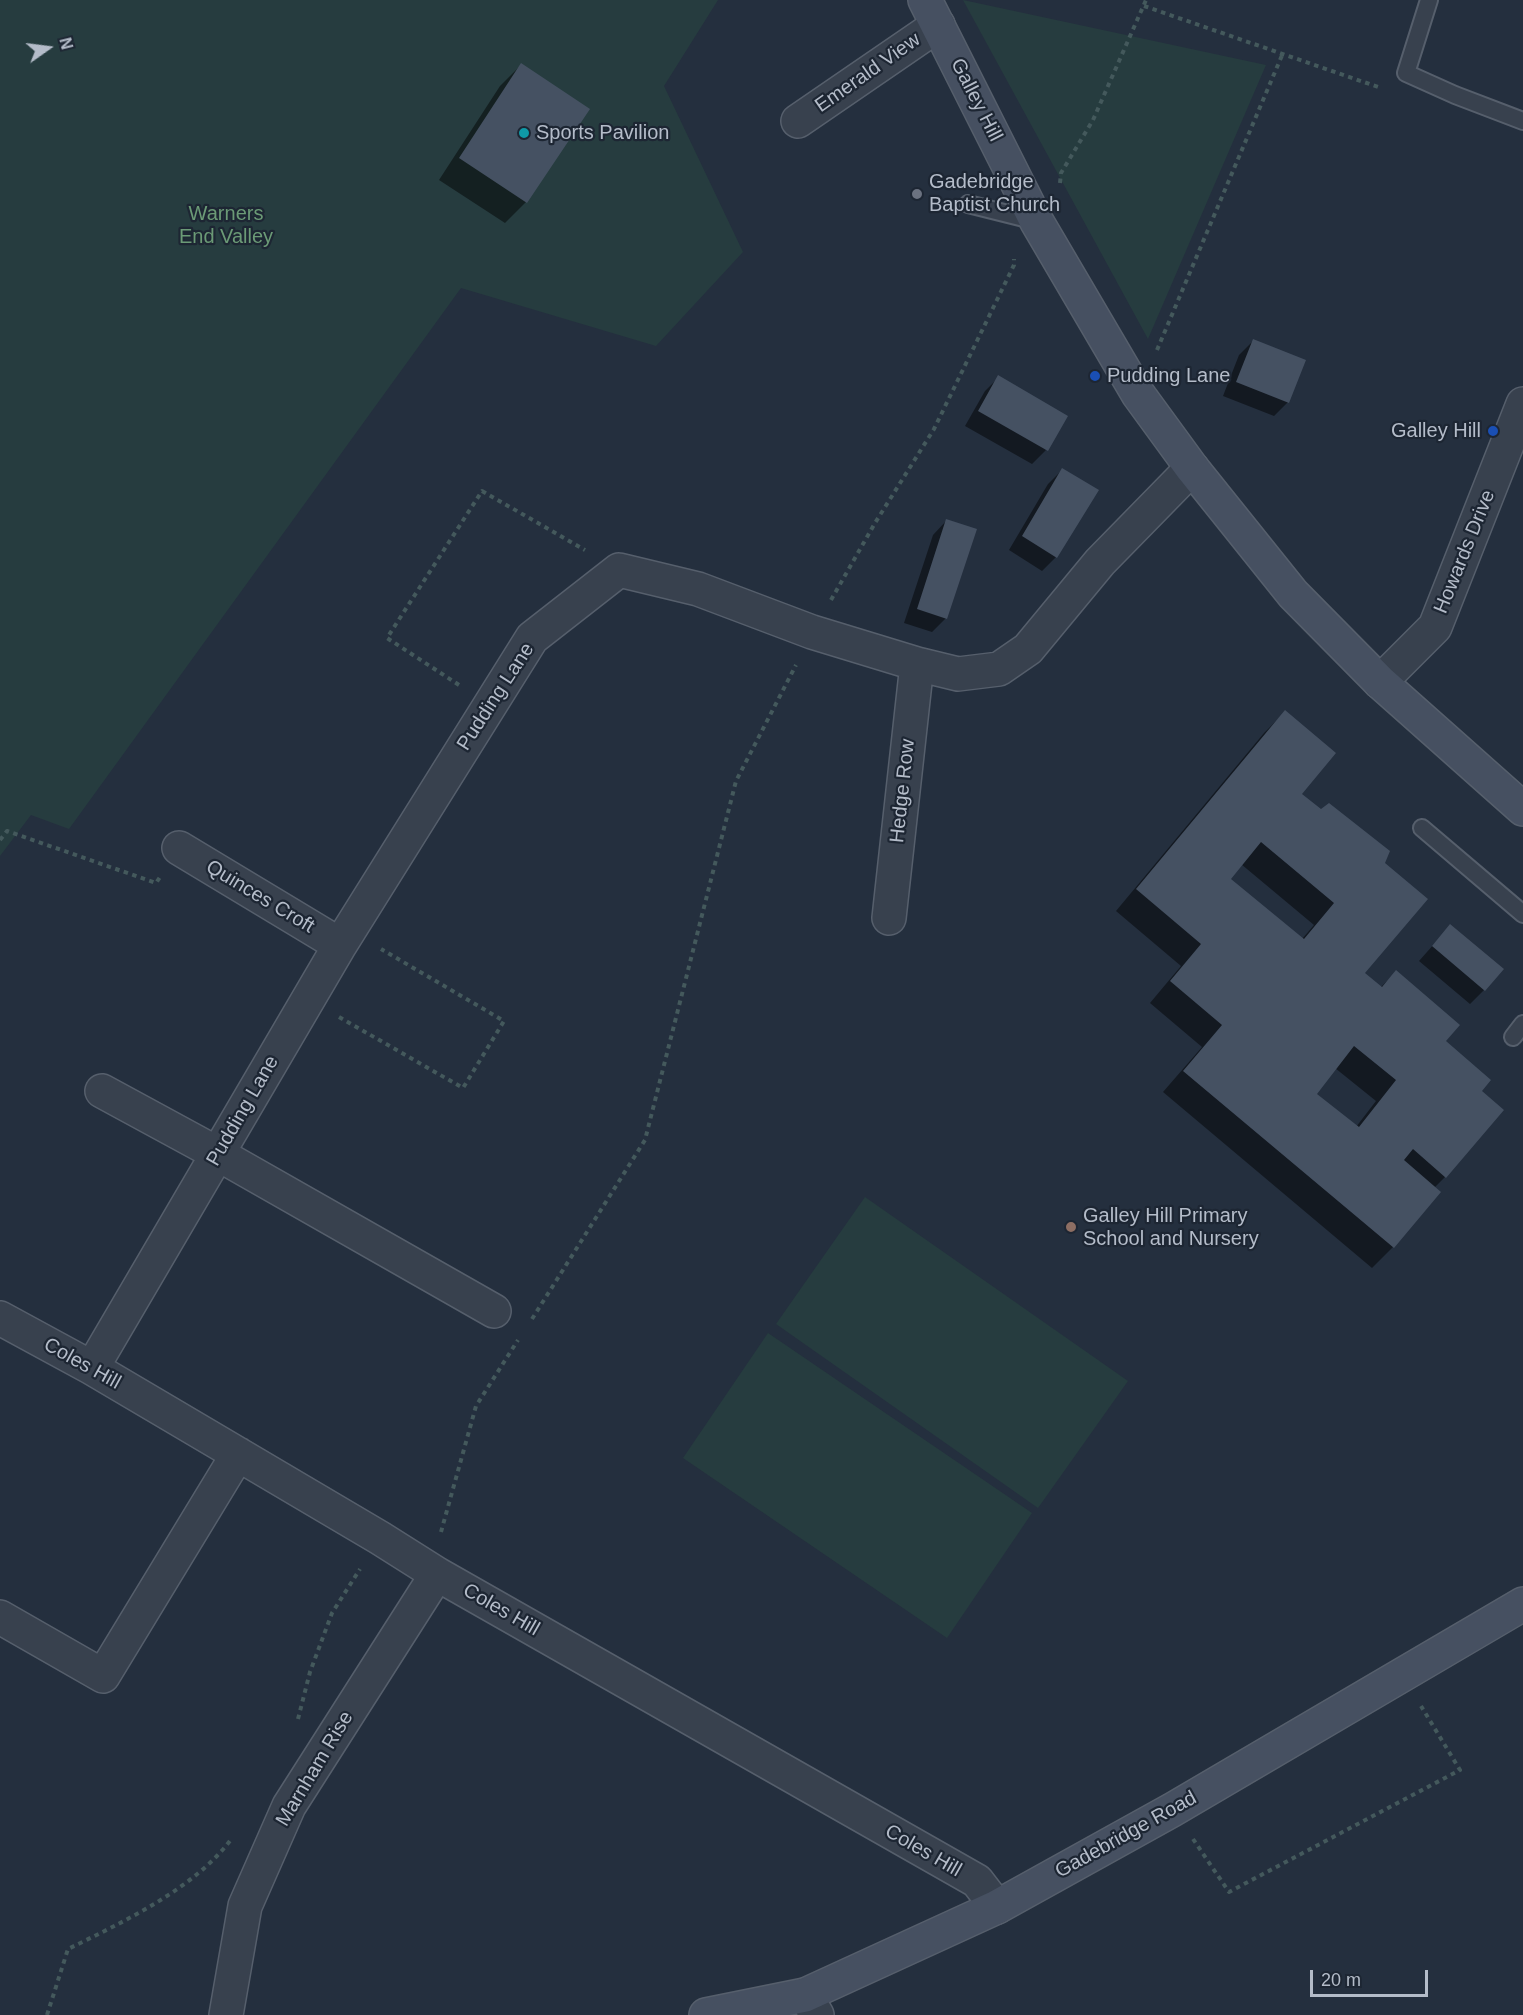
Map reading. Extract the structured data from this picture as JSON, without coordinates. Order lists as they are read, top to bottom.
{
  "streets": {
    "street": [
      "Emerald View",
      "Galley Hill",
      "Howards Drive",
      "Pudding Lane",
      "Hedge Row",
      "Quinces Croft",
      "Coles Hill",
      "Marnham Rise",
      "Gadebridge Road"
    ]
  },
  "crossings": [
    ["Emerald View", "Galley Hill"],
    ["Galley Hill", "Howards Drive"],
    ["Pudding Lane", "Quinces Croft"],
    ["Pudding Lane", "Coles Hill"],
    ["Coles Hill", "Marnham Rise"],
    ["Coles Hill", "Gadebridge Road"]
  ],
  "parks": ["Warners End Valley"],
  "places": [
    "Sports Pavilion",
    "Gadebridge Baptist Church",
    "Pudding Lane",
    "Galley Hill",
    "Galley Hill Primary School and Nursery"
  ],
  "scale_bar": "20 m",
  "north": "right"
}
